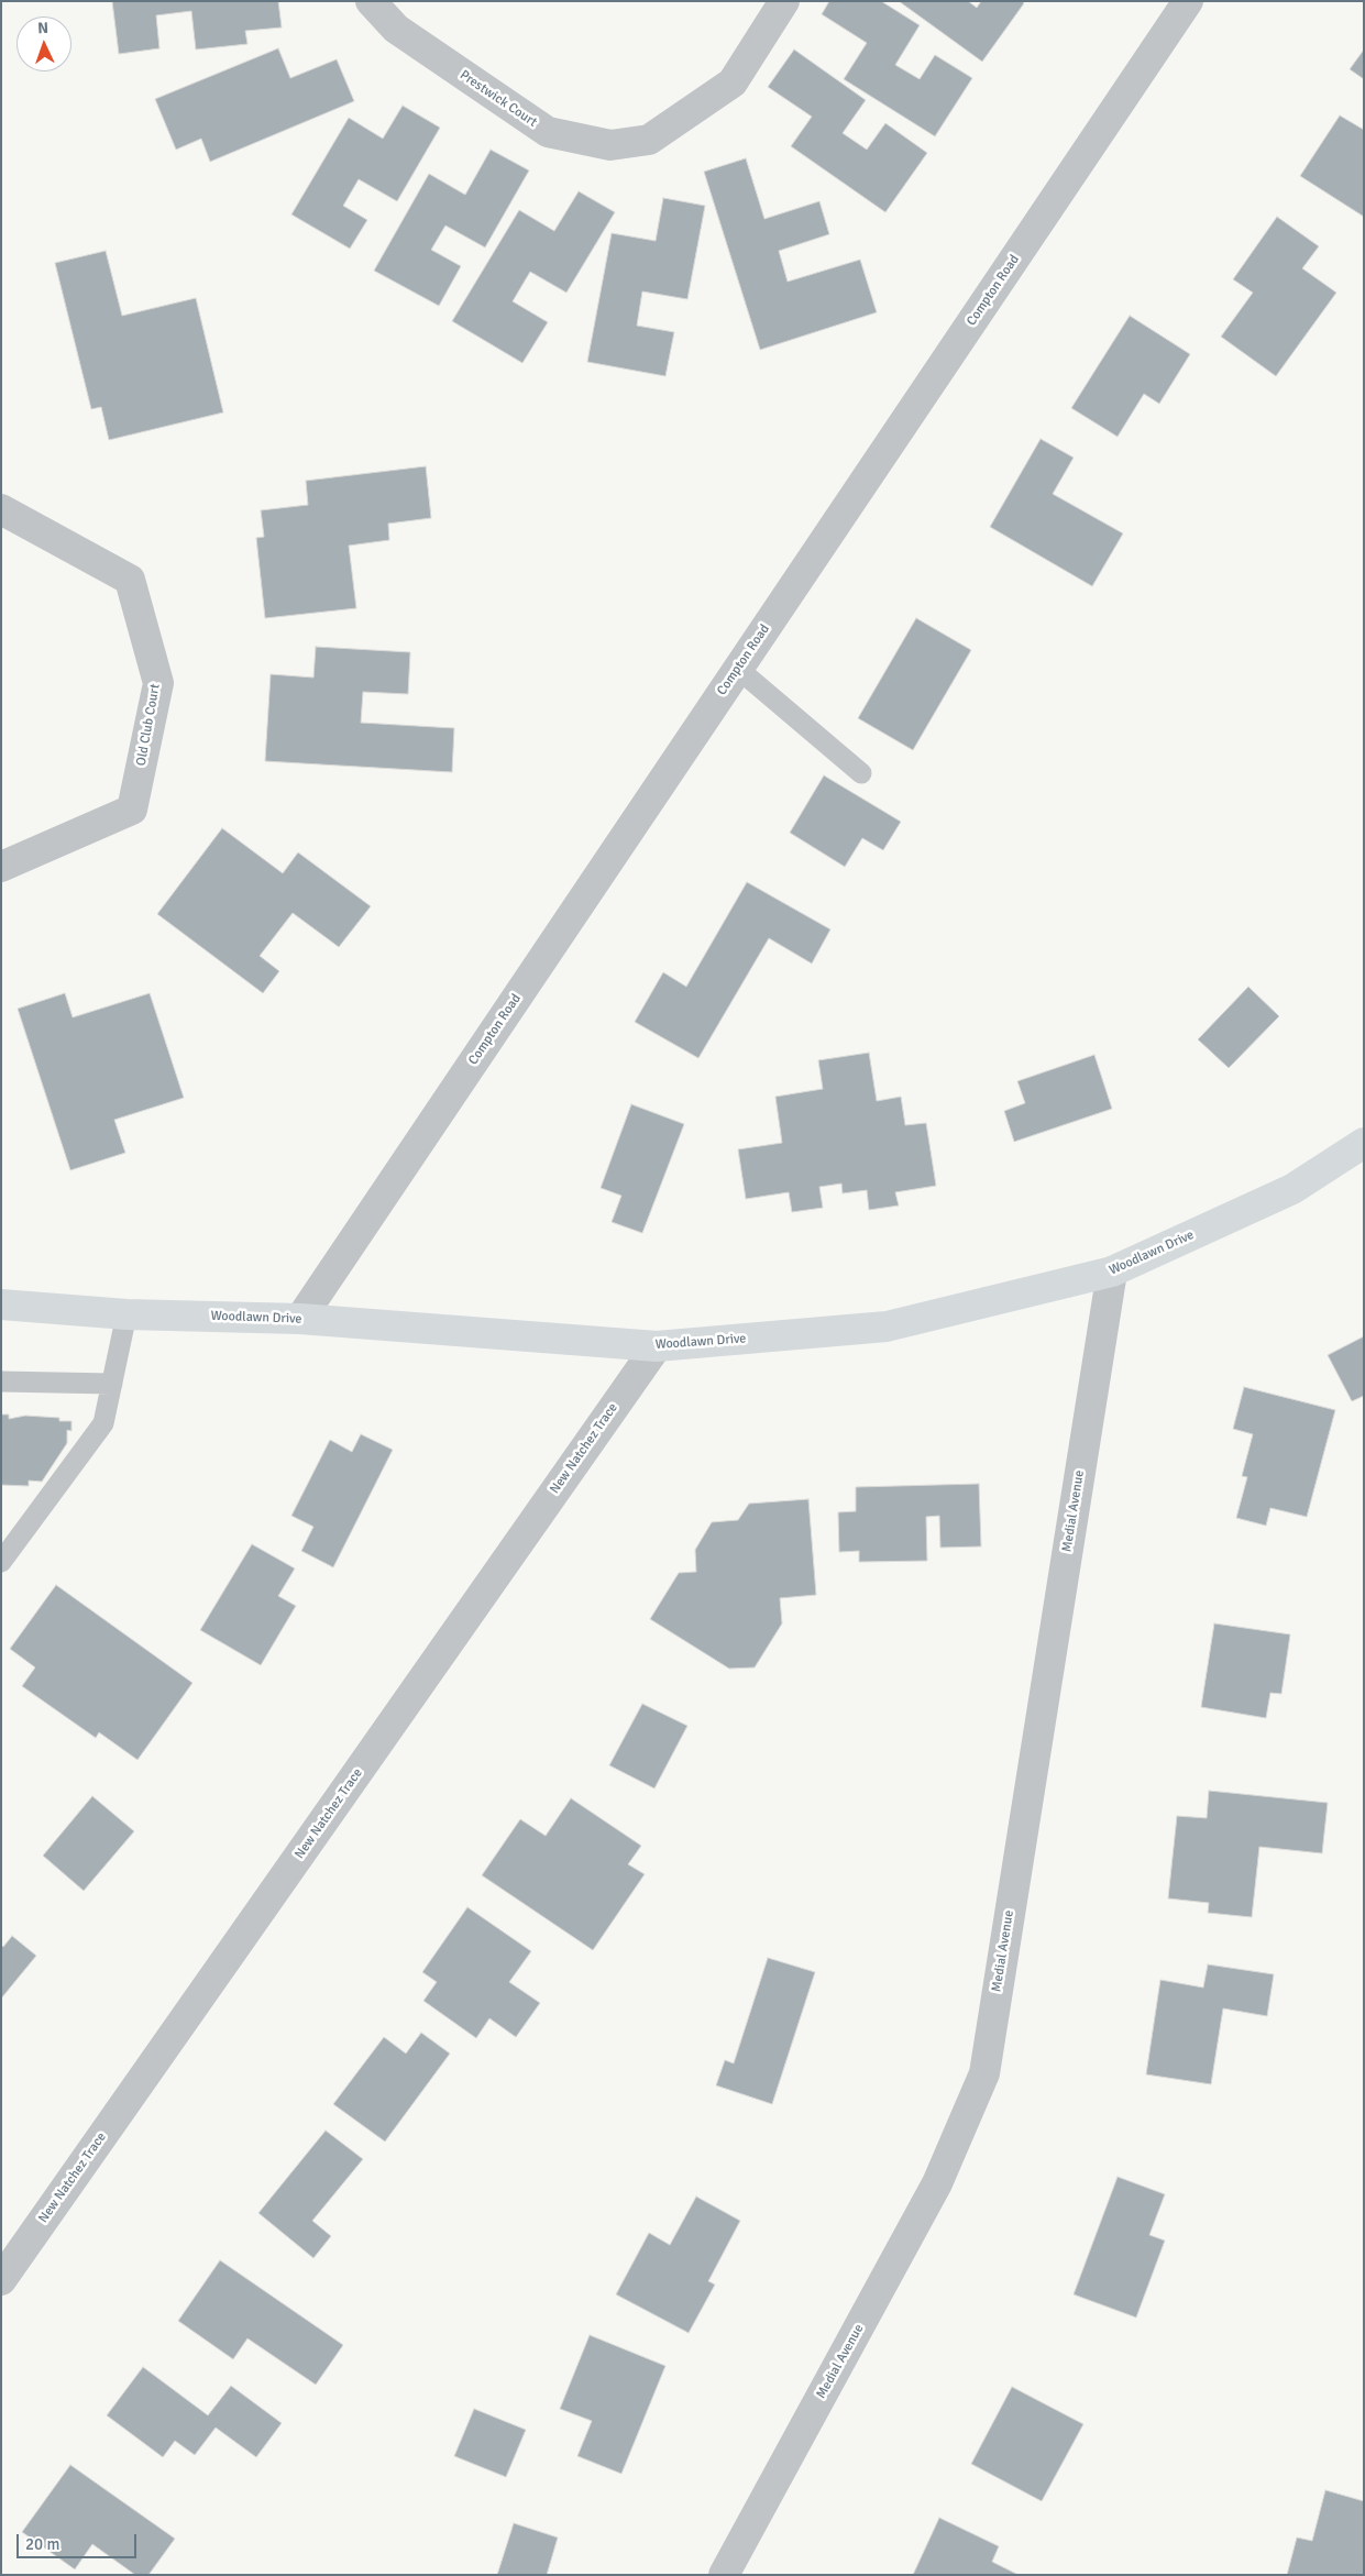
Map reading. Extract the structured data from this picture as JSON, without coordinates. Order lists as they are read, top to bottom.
{
  "streets": {
    "main road": ["Woodlawn Drive"],
    "street": [
      "Prestwick Court",
      "Compton Road",
      "Old Club Court",
      "New Natchez Trace",
      "Medial Avenue"
    ]
  },
  "crossings": [
    ["Compton Road", "Woodlawn Drive"],
    ["Woodlawn Drive", "New Natchez Trace"],
    ["Woodlawn Drive", "Medial Avenue"]
  ],
  "scale_bar": "20 m",
  "north": "top"
}
